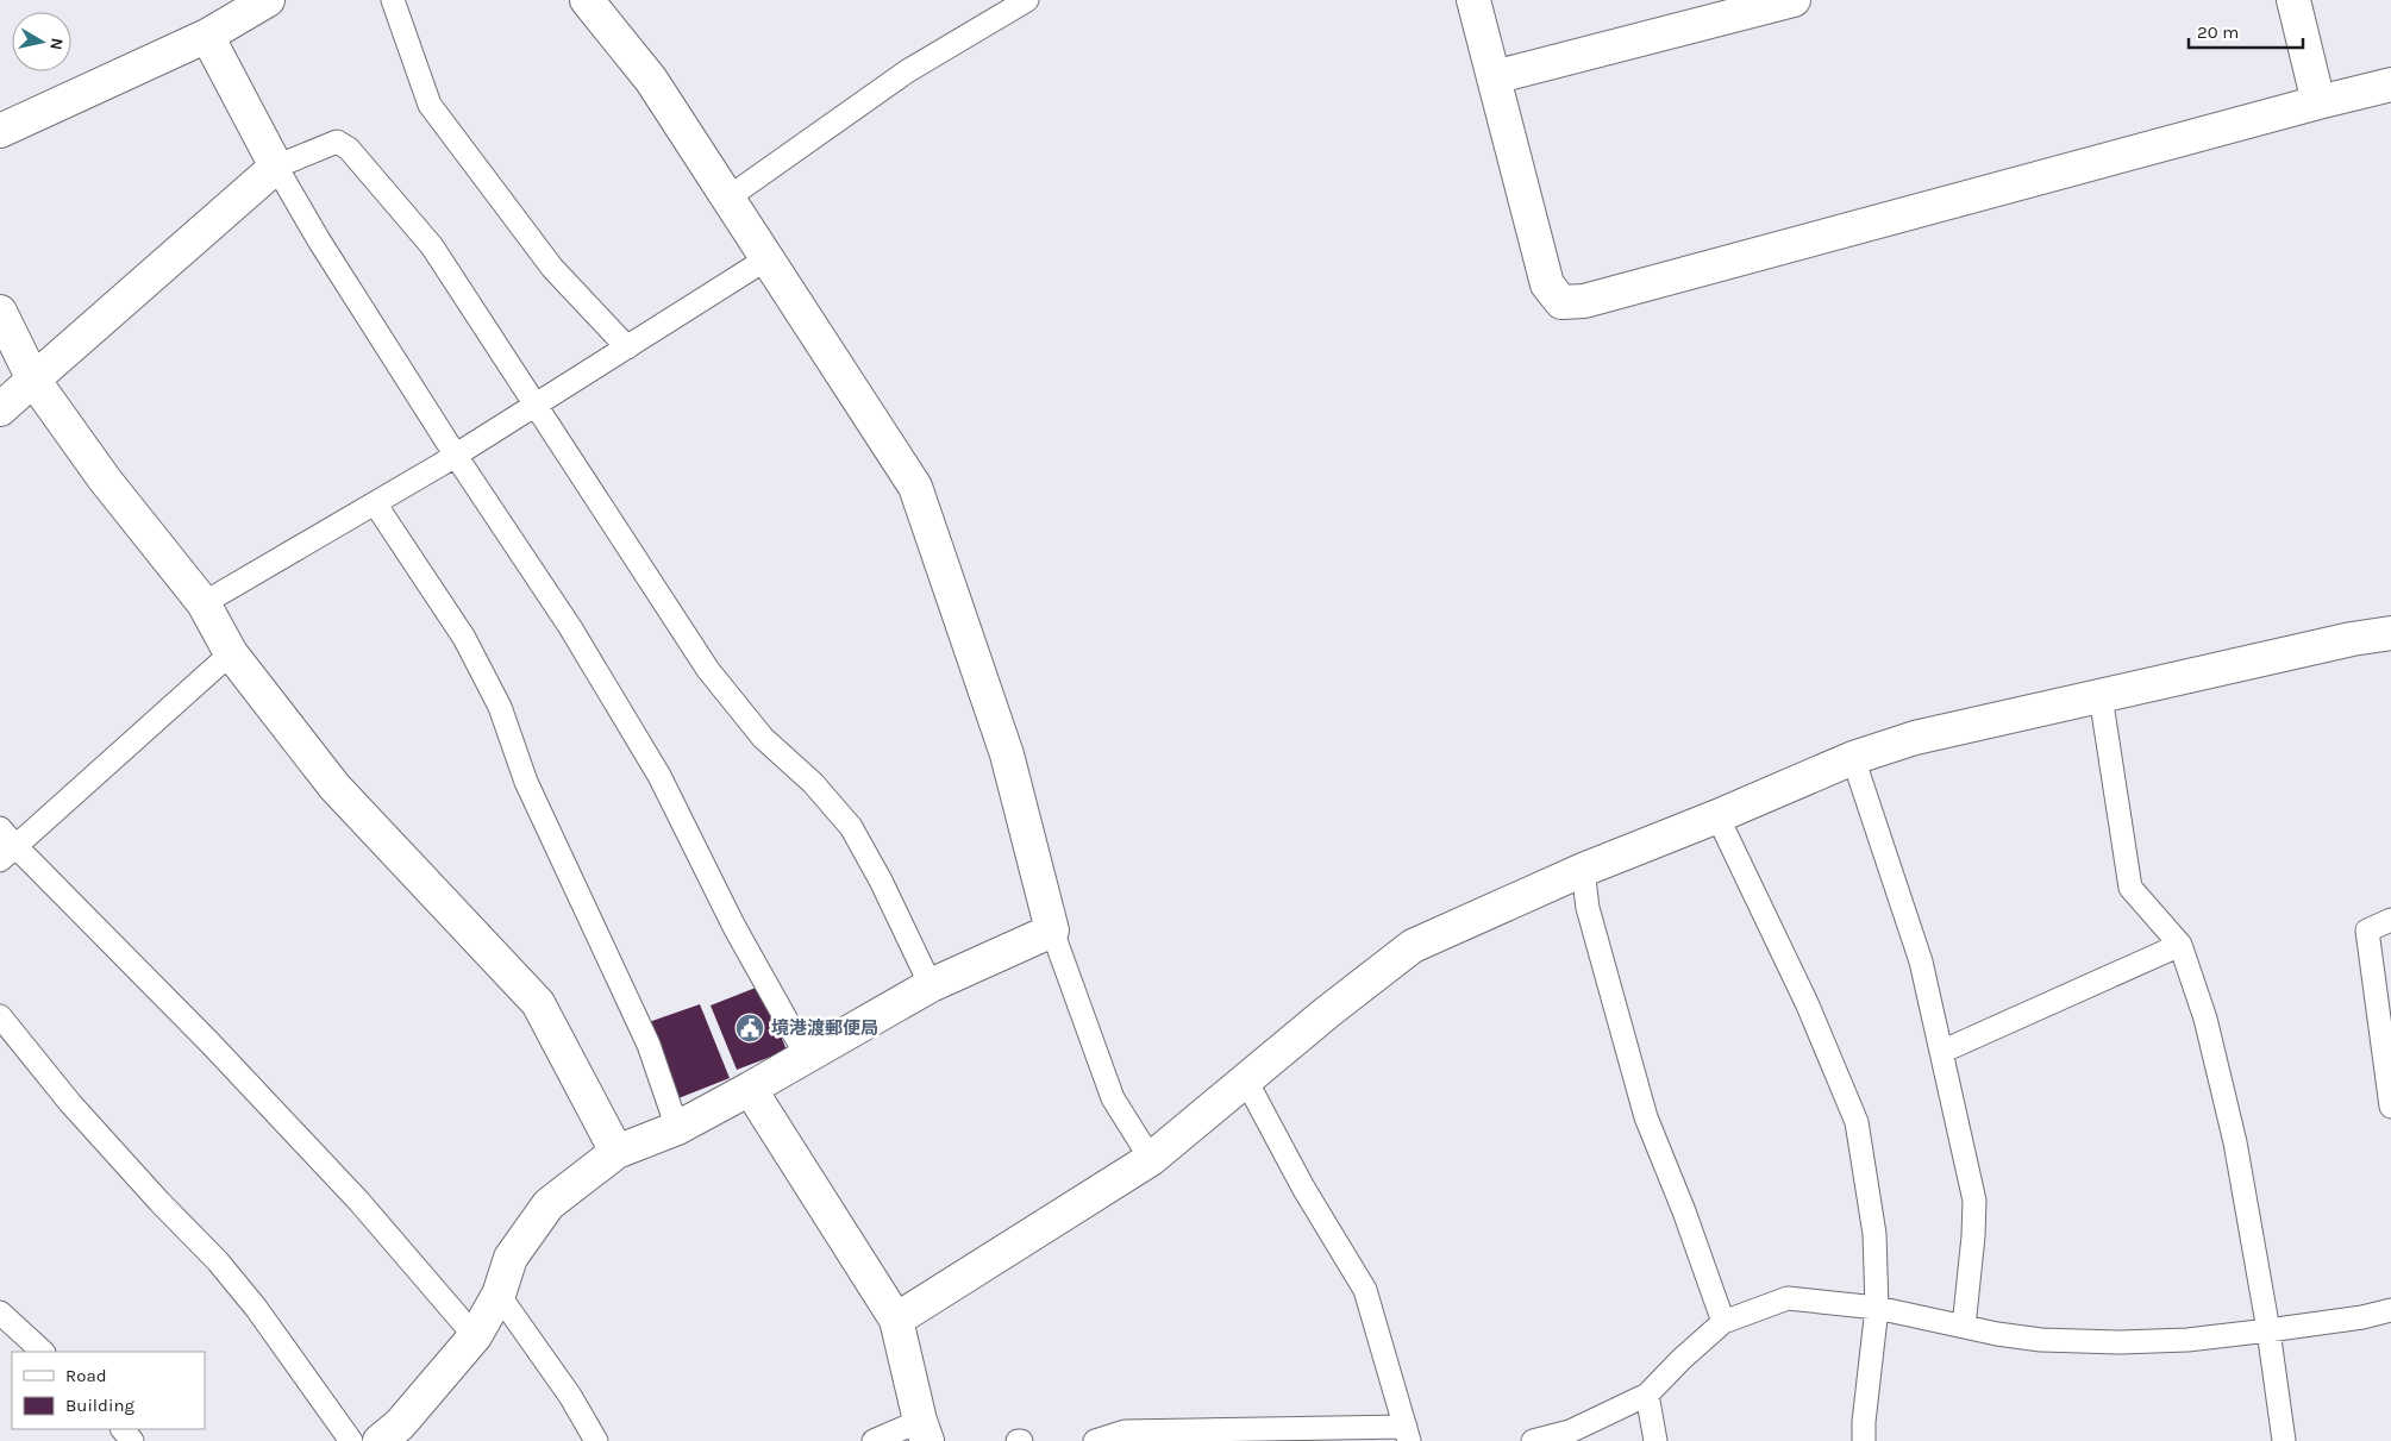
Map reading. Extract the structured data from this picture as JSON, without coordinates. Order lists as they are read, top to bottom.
{
  "places": {
    "public building": ["境港渡郵便局"]
  },
  "legend": ["Road", "Building"],
  "scale_bar": "20 m",
  "north": "right"
}
